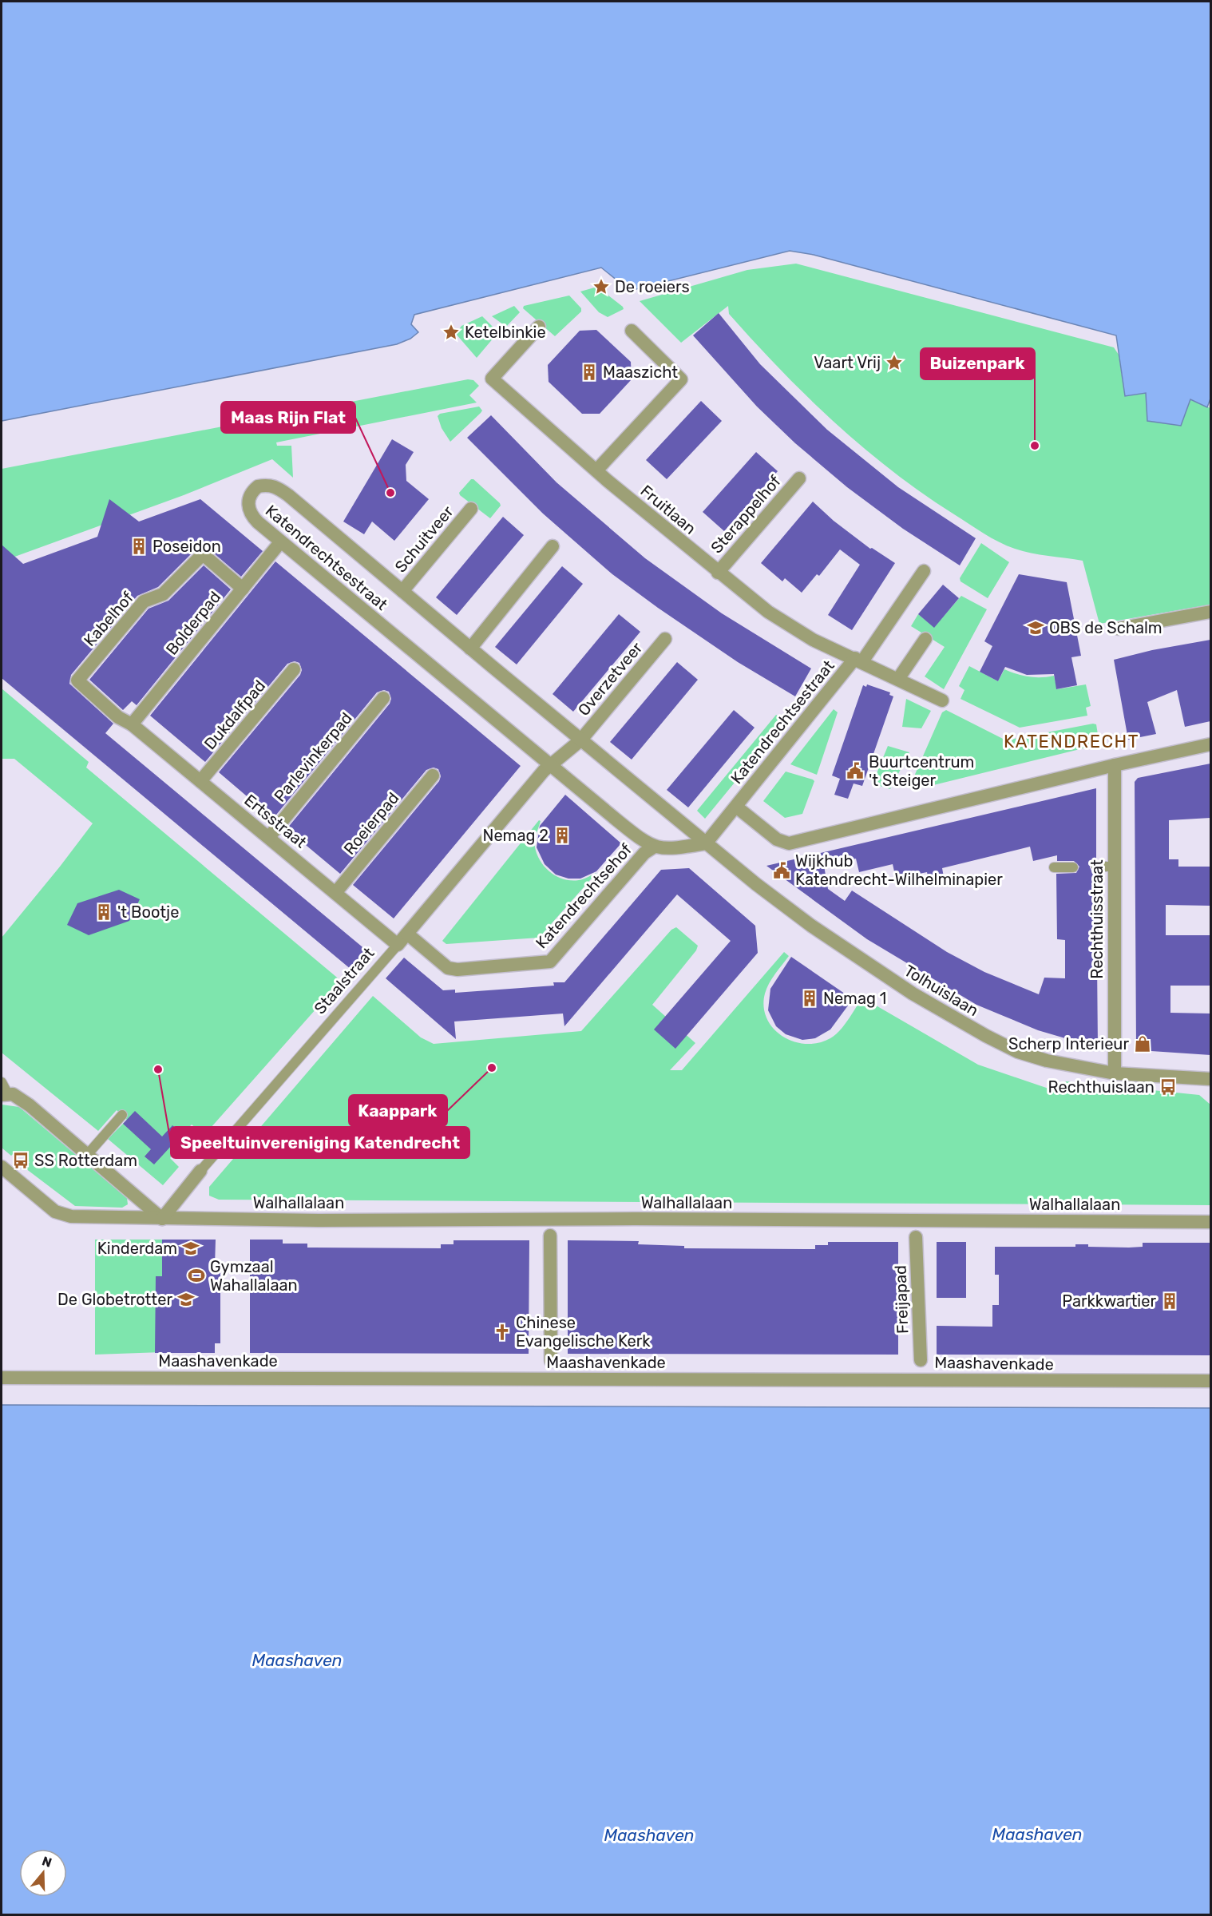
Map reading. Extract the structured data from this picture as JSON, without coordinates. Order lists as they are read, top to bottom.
{
  "streets": {
    "street": [
      "Fruitlaan",
      "Sterappelhof",
      "Schuitveer",
      "Katendrechtsestraat",
      "Kabelhof",
      "Bolderpad",
      "Overzetveer",
      "Dukdalfpad",
      "Parlevinkerpad",
      "Ertsstraat",
      "Roeierpad",
      "Katendrechtsehof",
      "Rechthuisstraat",
      "Staalstraat",
      "Tolhuislaan",
      "Walhallalaan",
      "Freijapad",
      "Maashavenkade"
    ]
  },
  "crossings": [
    ["Fruitlaan", "Sterappelhof"],
    ["Fruitlaan", "Katendrechtsestraat"],
    ["Schuitveer", "Katendrechtsestraat"],
    ["Katendrechtsestraat", "Bolderpad"],
    ["Katendrechtsestraat", "Overzetveer"],
    ["Katendrechtsestraat", "Katendrechtsehof"],
    ["Katendrechtsestraat", "Rechthuisstraat"],
    ["Katendrechtsestraat", "Staalstraat"],
    ["Katendrechtsestraat", "Tolhuislaan"],
    ["Kabelhof", "Bolderpad"],
    ["Kabelhof", "Ertsstraat"],
    ["Bolderpad", "Ertsstraat"],
    ["Dukdalfpad", "Ertsstraat"],
    ["Parlevinkerpad", "Ertsstraat"],
    ["Ertsstraat", "Roeierpad"],
    ["Ertsstraat", "Staalstraat"],
    ["Katendrechtsehof", "Staalstraat"],
    ["Rechthuisstraat", "Tolhuislaan"],
    ["Staalstraat", "Walhallalaan"]
  ],
  "districts": ["KATENDRECHT"],
  "water": ["Maashaven"],
  "places": {
    "place": ["De roeiers", "Ketelbinkie", "Vaart Vrij"],
    "building": [
      "Maaszicht",
      "Poseidon",
      "Nemag 2",
      "'t Bootje",
      "Nemag 1",
      "Parkkwartier"
    ],
    "other": [
      "Buizenpark",
      "Maas Rijn Flat",
      "Kaappark",
      "Speeltuinvereniging Katendrecht"
    ],
    "school or university": ["OBS de Schalm", "Kinderdam", "De Globetrotter"],
    "public building": ["Buurtcentrum 't Steiger", "Wijkhub Katendrecht-Wilhelminapier"],
    "shop": ["Scherp Interieur"],
    "bus stop": ["Rechthuislaan", "SS Rotterdam"],
    "sports": ["Gymzaal Wahallalaan"],
    "church": ["Chinese Evangelische Kerk"]
  },
  "north": "top"
}
